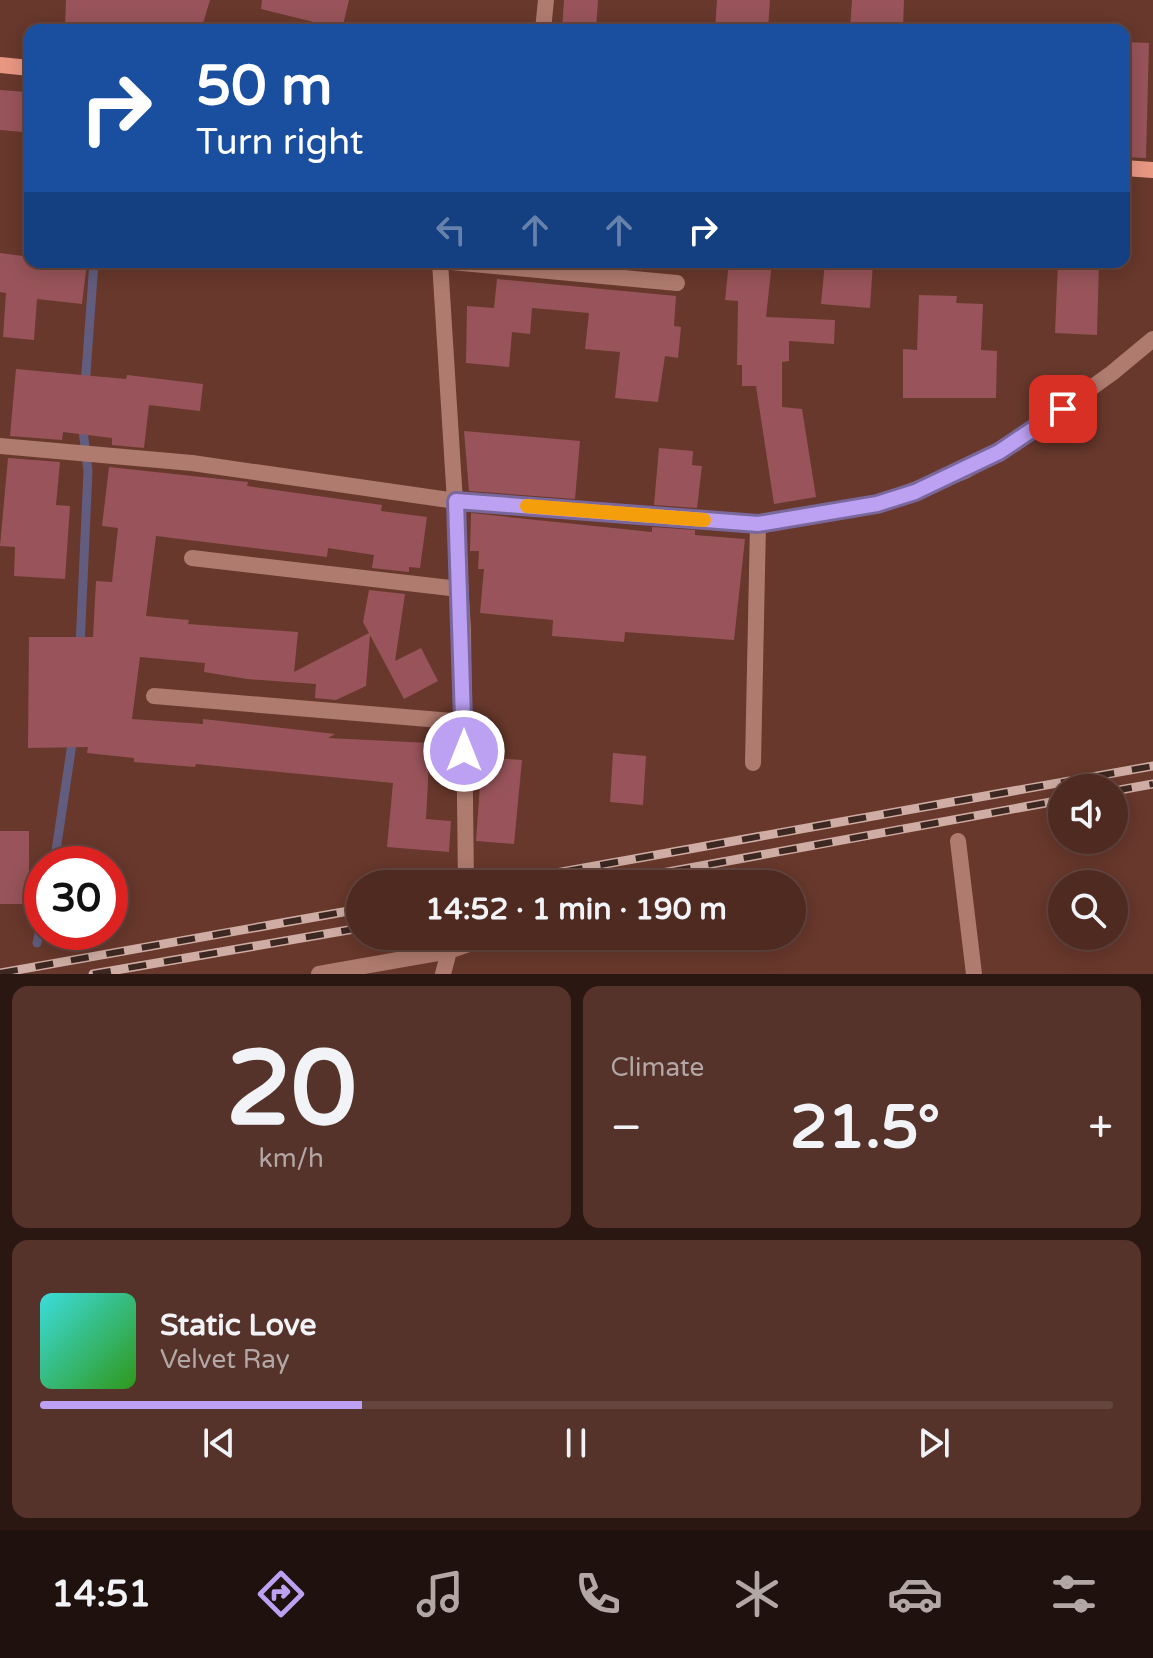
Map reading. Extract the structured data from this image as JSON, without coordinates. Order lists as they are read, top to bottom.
{
  "page": {
    "turn": ["50 m", "Turn right"],
    "limit": "30",
    "trip": "14:52 · 1 min · 190 m",
    "tile": [
      ["20", "km/h"],
      "Climate"
    ],
    "heat": ["−", "21.5°", "+"],
    "song": ["Static Love", "Velvet Ray"],
    "tabs": "14:51"
  }
}
